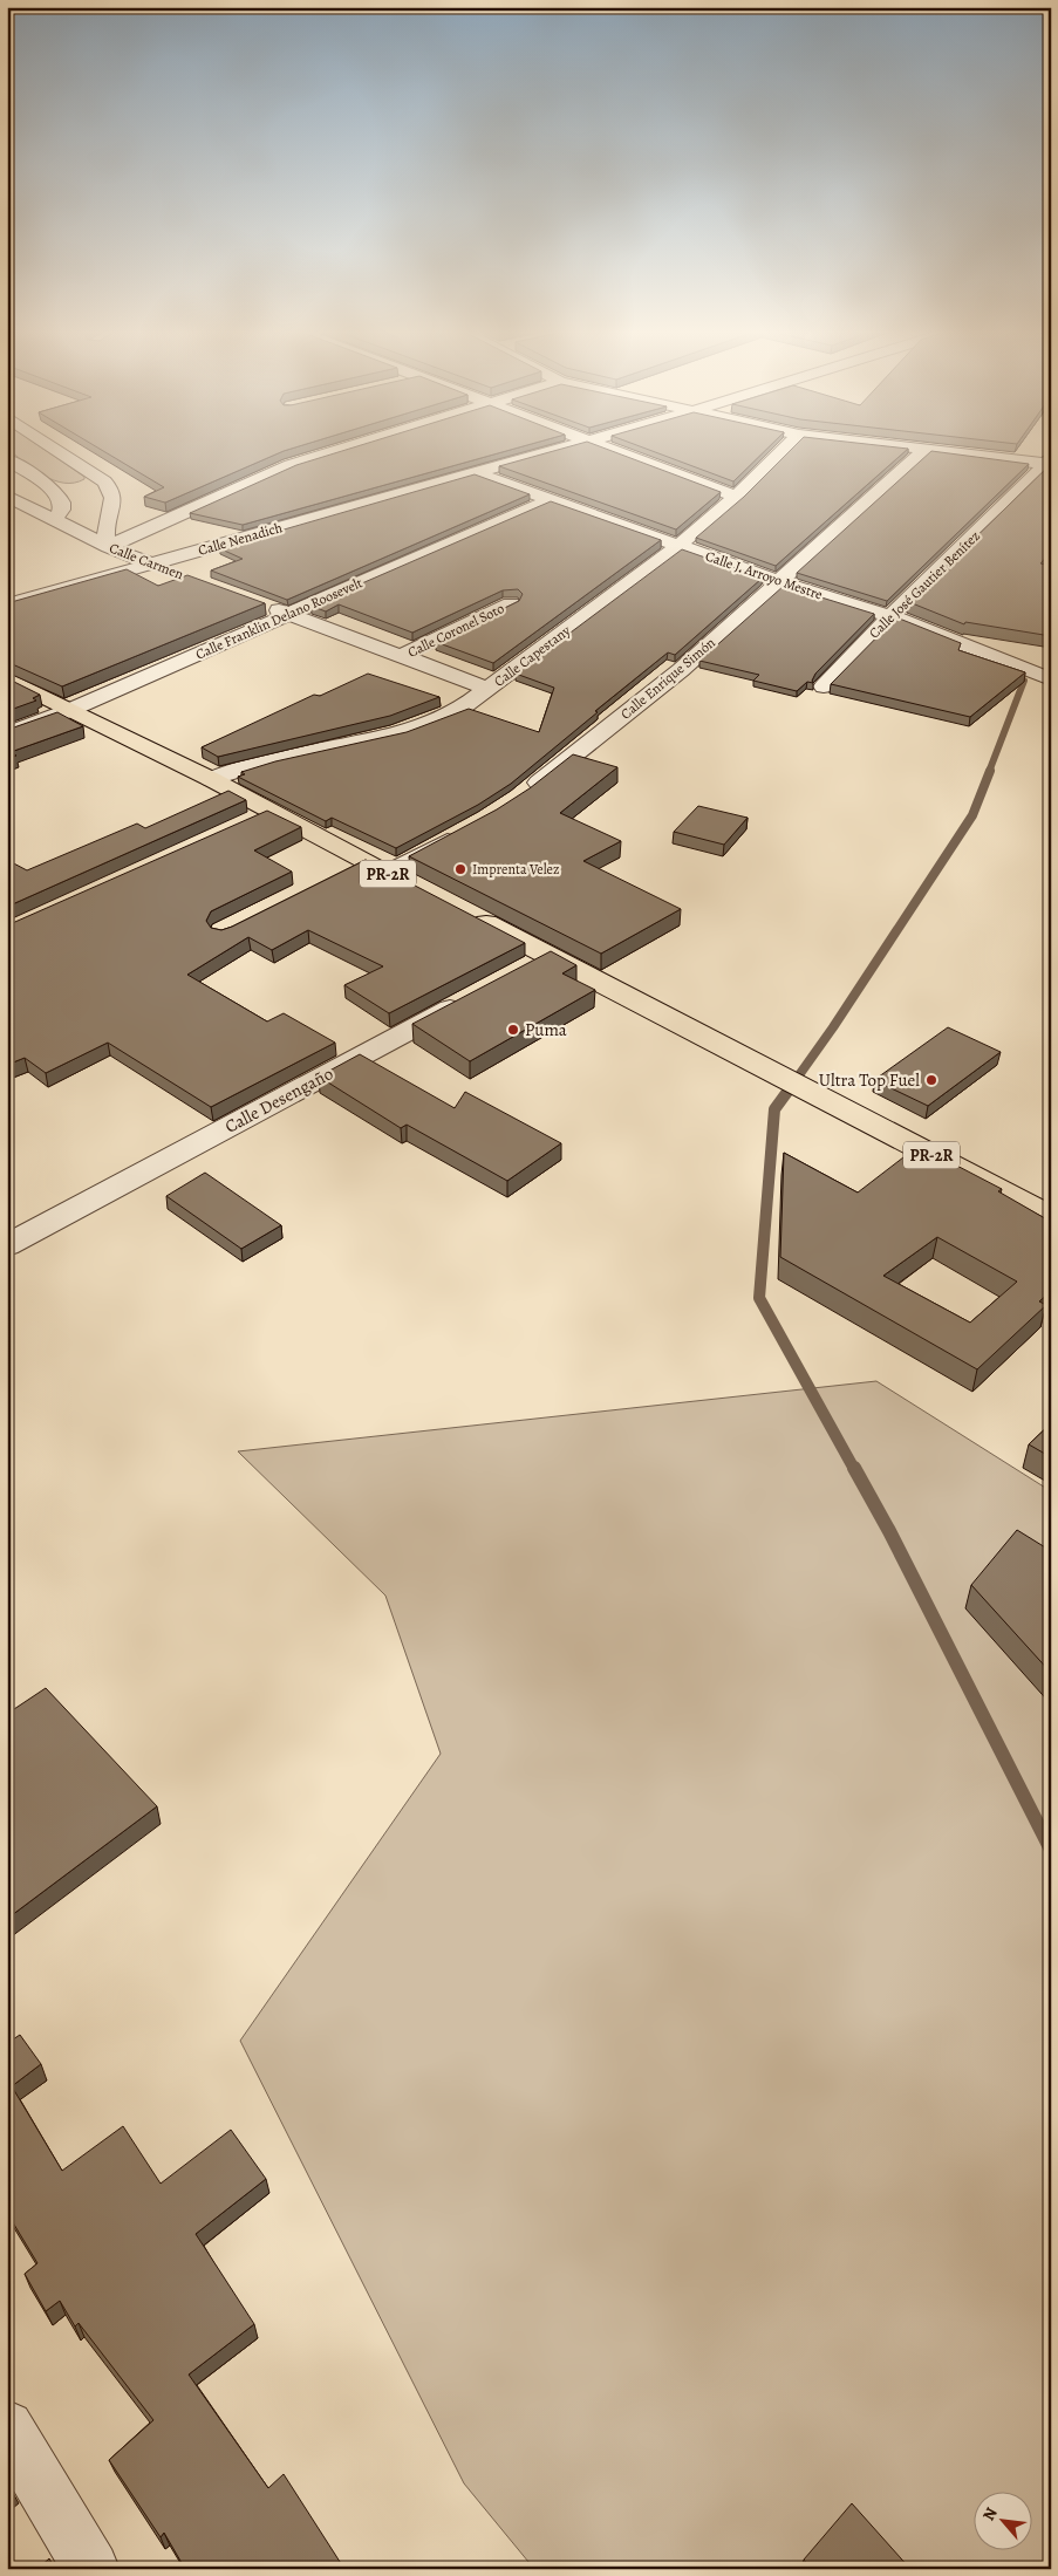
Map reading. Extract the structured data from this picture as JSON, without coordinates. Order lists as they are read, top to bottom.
{
  "streets": {
    "main road": ["PR-2R"],
    "street": [
      "Calle Nenadich",
      "Calle Carmen",
      "Calle J. Arroyo Mestre",
      "Calle José Gautier Benítez",
      "Calle Franklin Delano Roosevelt",
      "Calle Coronel Soto",
      "Calle Capestany",
      "Calle Enrique Simón",
      "Calle Desengaño"
    ]
  },
  "crossings": [
    ["Calle Nenadich", "Calle Carmen"],
    ["Calle Nenadich", "Calle J. Arroyo Mestre"],
    ["Calle J. Arroyo Mestre", "Calle José Gautier Benítez"],
    ["Calle J. Arroyo Mestre", "Calle Franklin Delano Roosevelt"],
    ["Calle J. Arroyo Mestre", "Calle Capestany"],
    ["Calle J. Arroyo Mestre", "Calle Enrique Simón"],
    ["Calle Franklin Delano Roosevelt", "PR-2R"],
    ["Calle Capestany", "PR-2R"]
  ],
  "places": ["Imprenta Velez", "Puma", "Ultra Top Fuel"],
  "north": "top left"
}
